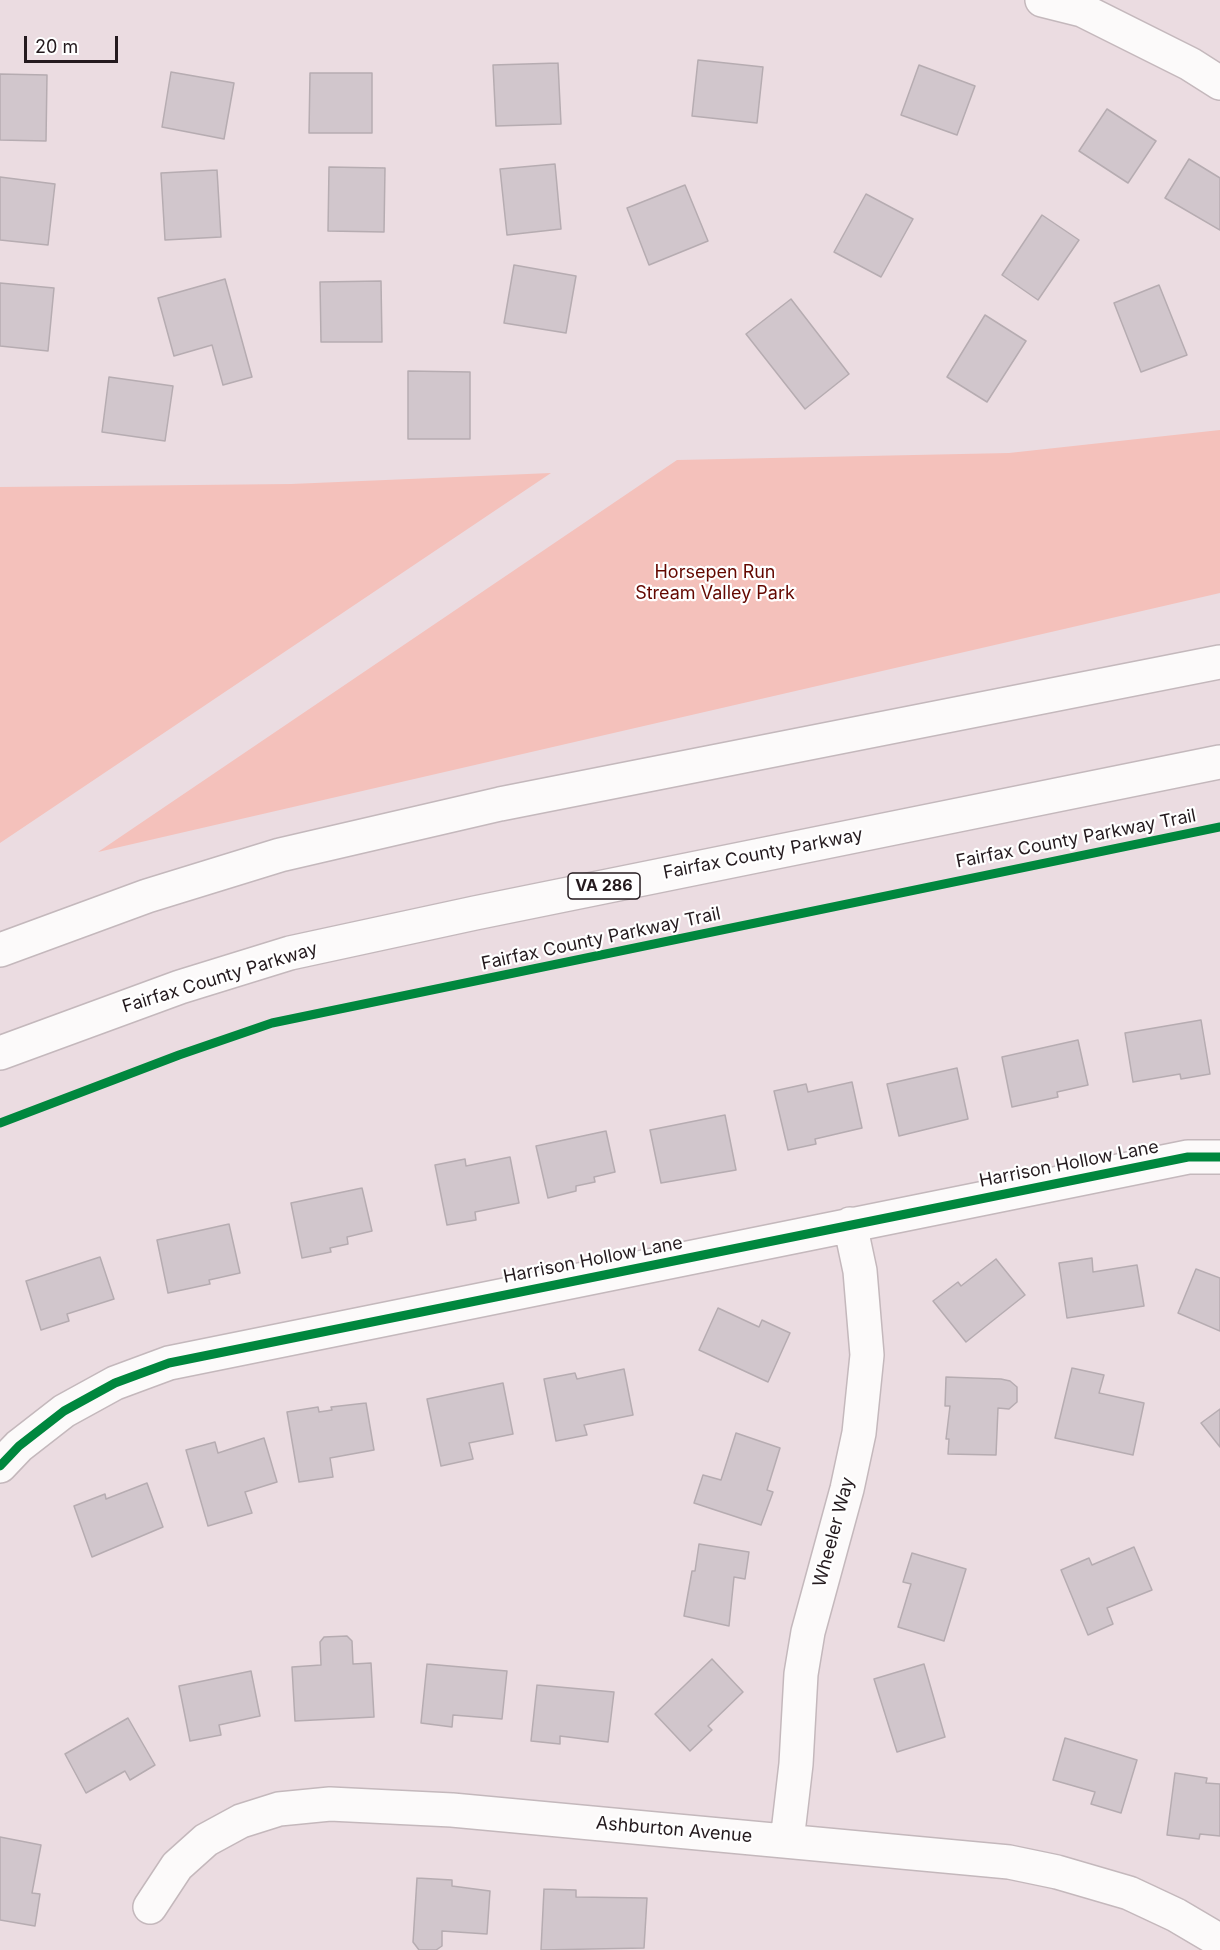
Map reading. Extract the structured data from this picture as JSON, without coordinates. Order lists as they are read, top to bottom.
{
  "streets": {
    "main road": [
      "Fairfax County Parkway",
      "VA 286",
      "Harrison Hollow Lane",
      "Wheeler Way",
      "Ashburton Avenue"
    ],
    "cycle path": ["Fairfax County Parkway Trail"]
  },
  "crossings": [
    ["Harrison Hollow Lane", "Wheeler Way"],
    ["Wheeler Way", "Ashburton Avenue"]
  ],
  "parks": ["Horsepen Run Stream Valley Park"],
  "scale_bar": "20 m"
}
